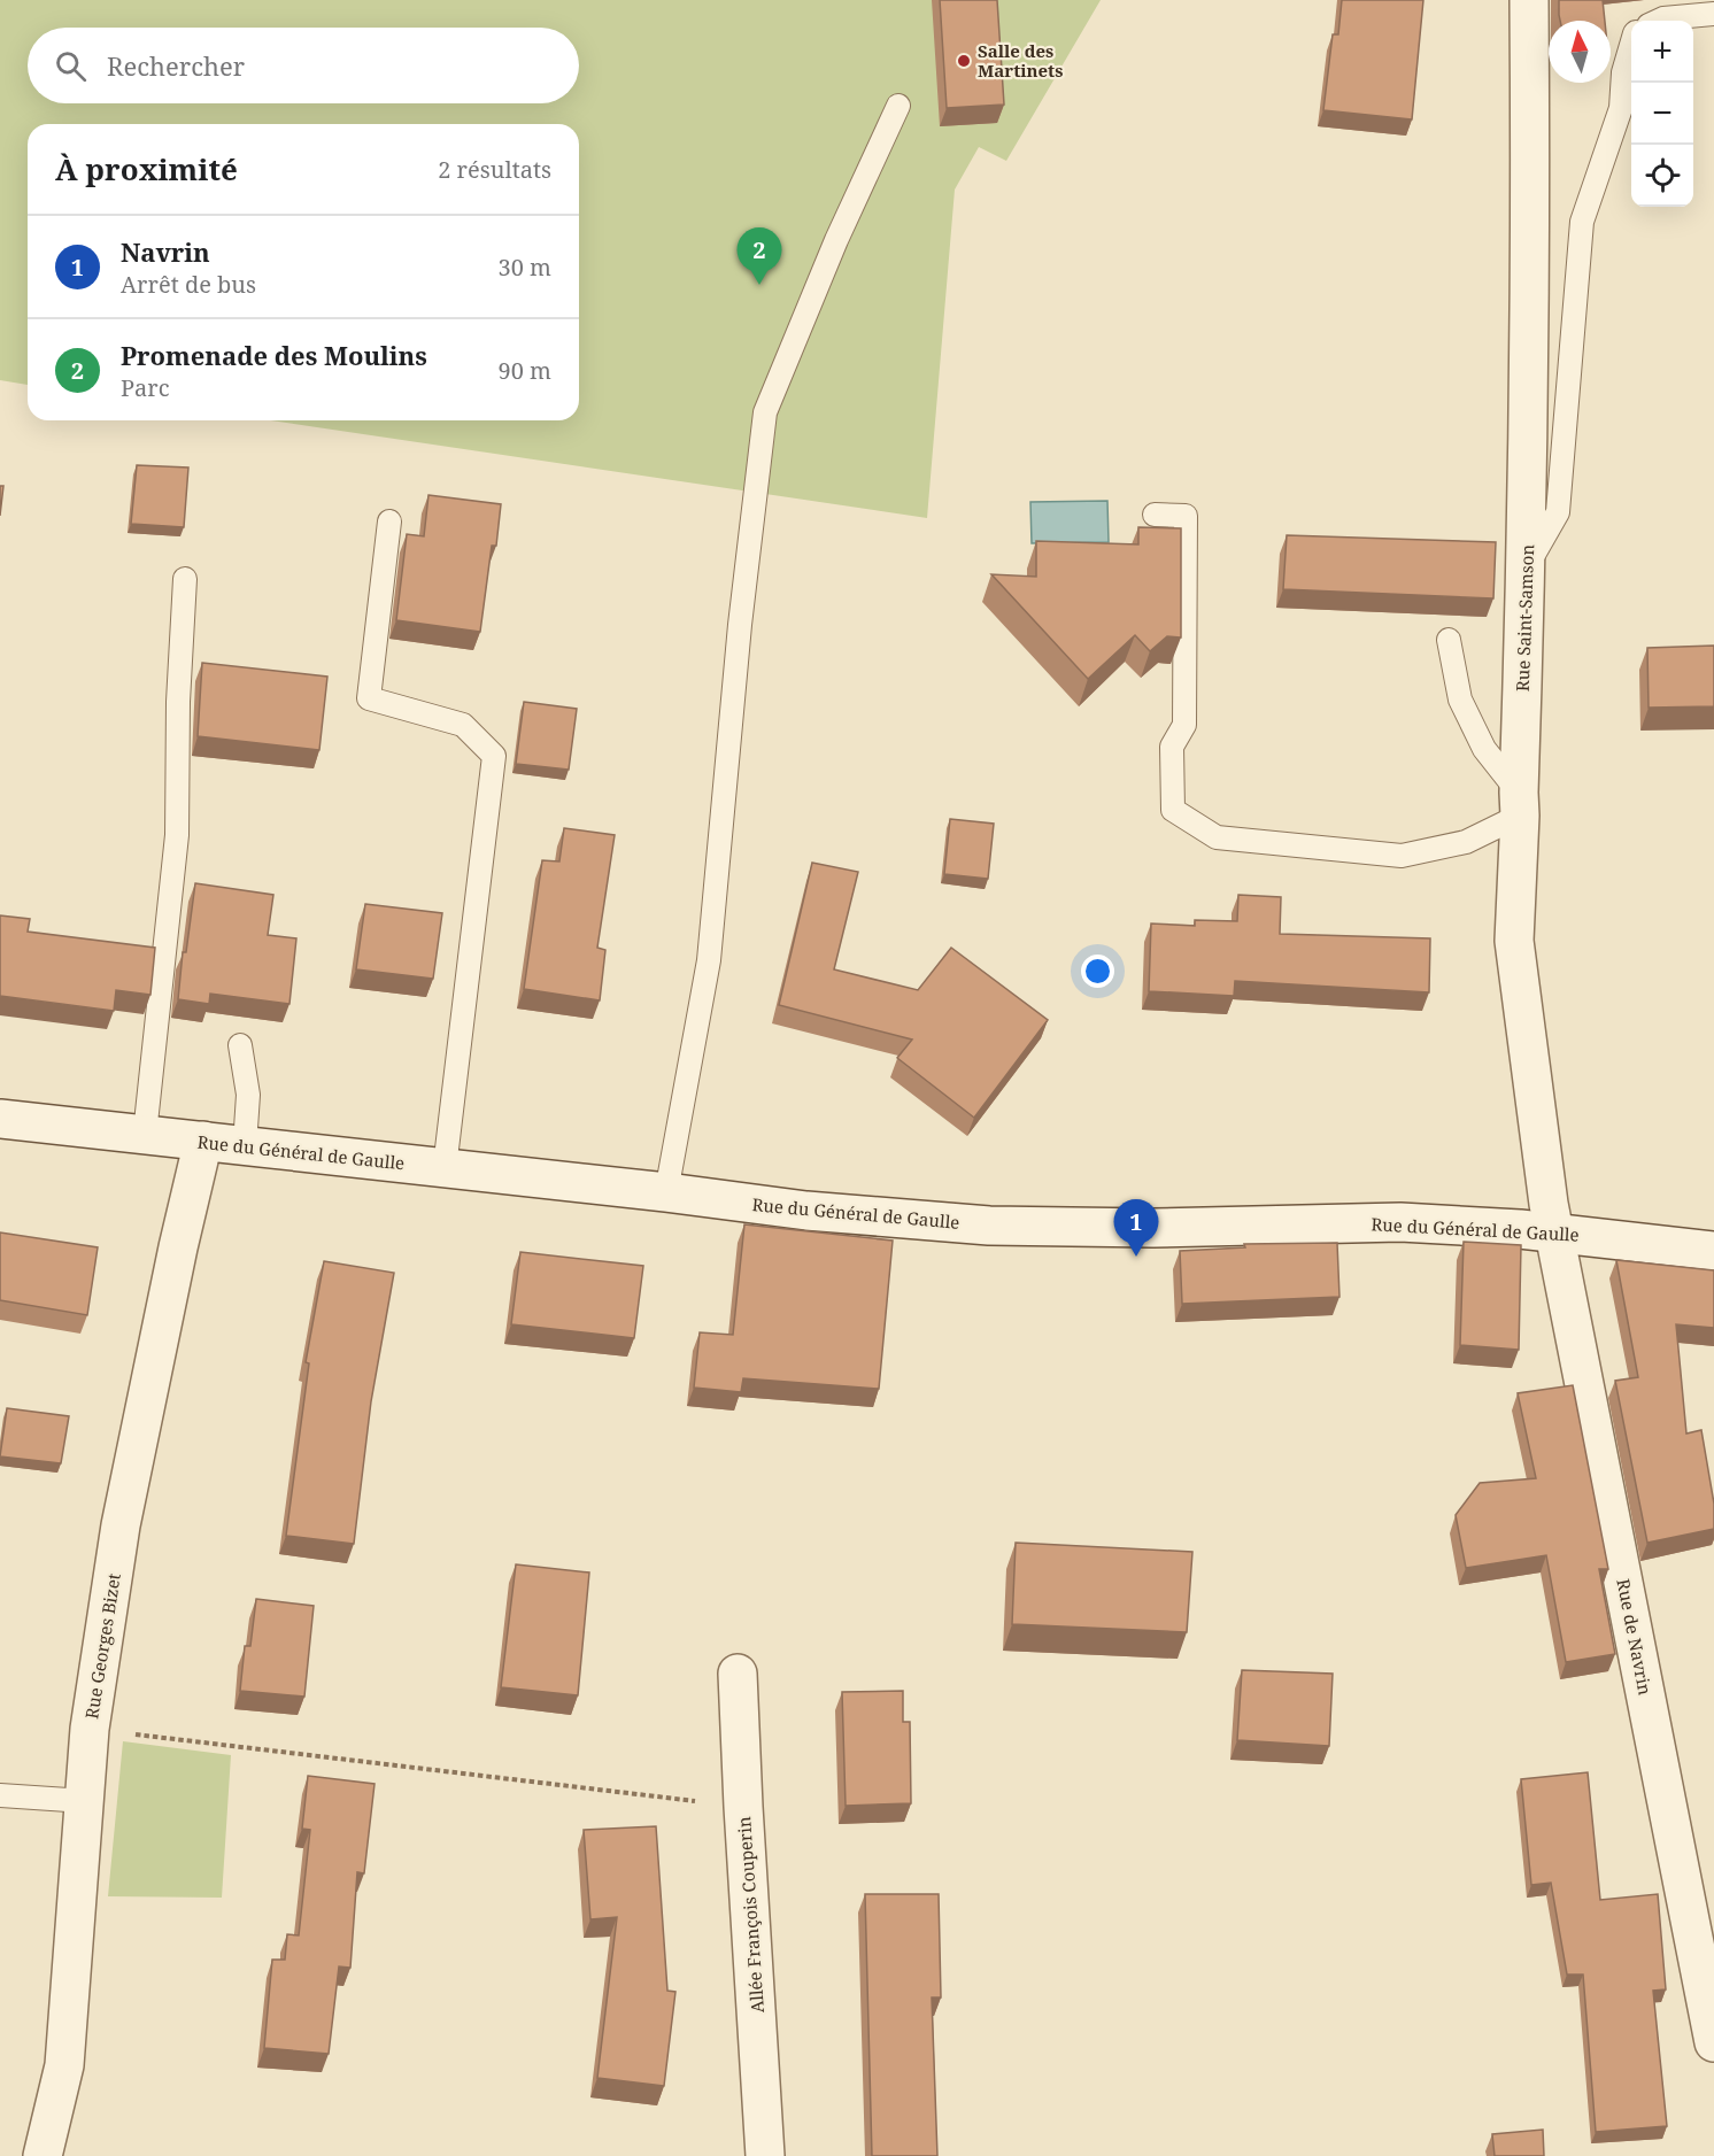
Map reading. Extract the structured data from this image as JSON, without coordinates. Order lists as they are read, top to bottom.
{
  "streets": {
    "street": [
      "Rue Saint-Samson",
      "Rue du Général de Gaulle",
      "Rue de Navrin",
      "Rue Georges Bizet",
      "Allée François Couperin"
    ]
  },
  "crossings": [
    ["Rue Saint-Samson", "Rue du Général de Gaulle"],
    ["Rue Saint-Samson", "Rue de Navrin"],
    ["Rue du Général de Gaulle", "Rue de Navrin"],
    ["Rue du Général de Gaulle", "Rue Georges Bizet"]
  ],
  "places": ["Salle des Martinets"],
  "north": "top",
  "page": {
    "map_buttons": ["+", "−"],
    "search": "Rechercher",
    "heading": ["À proximité", "2 résultats"],
    "list": [
      {
        "mark": "1",
        "name": "Navrin",
        "note": "Arrêt de bus",
        "value": "30 m"
      },
      {
        "mark": "2",
        "name": "Promenade des Moulins",
        "note": "Parc",
        "value": "90 m"
      }
    ],
    "pins": ["2", "1"]
  }
}
